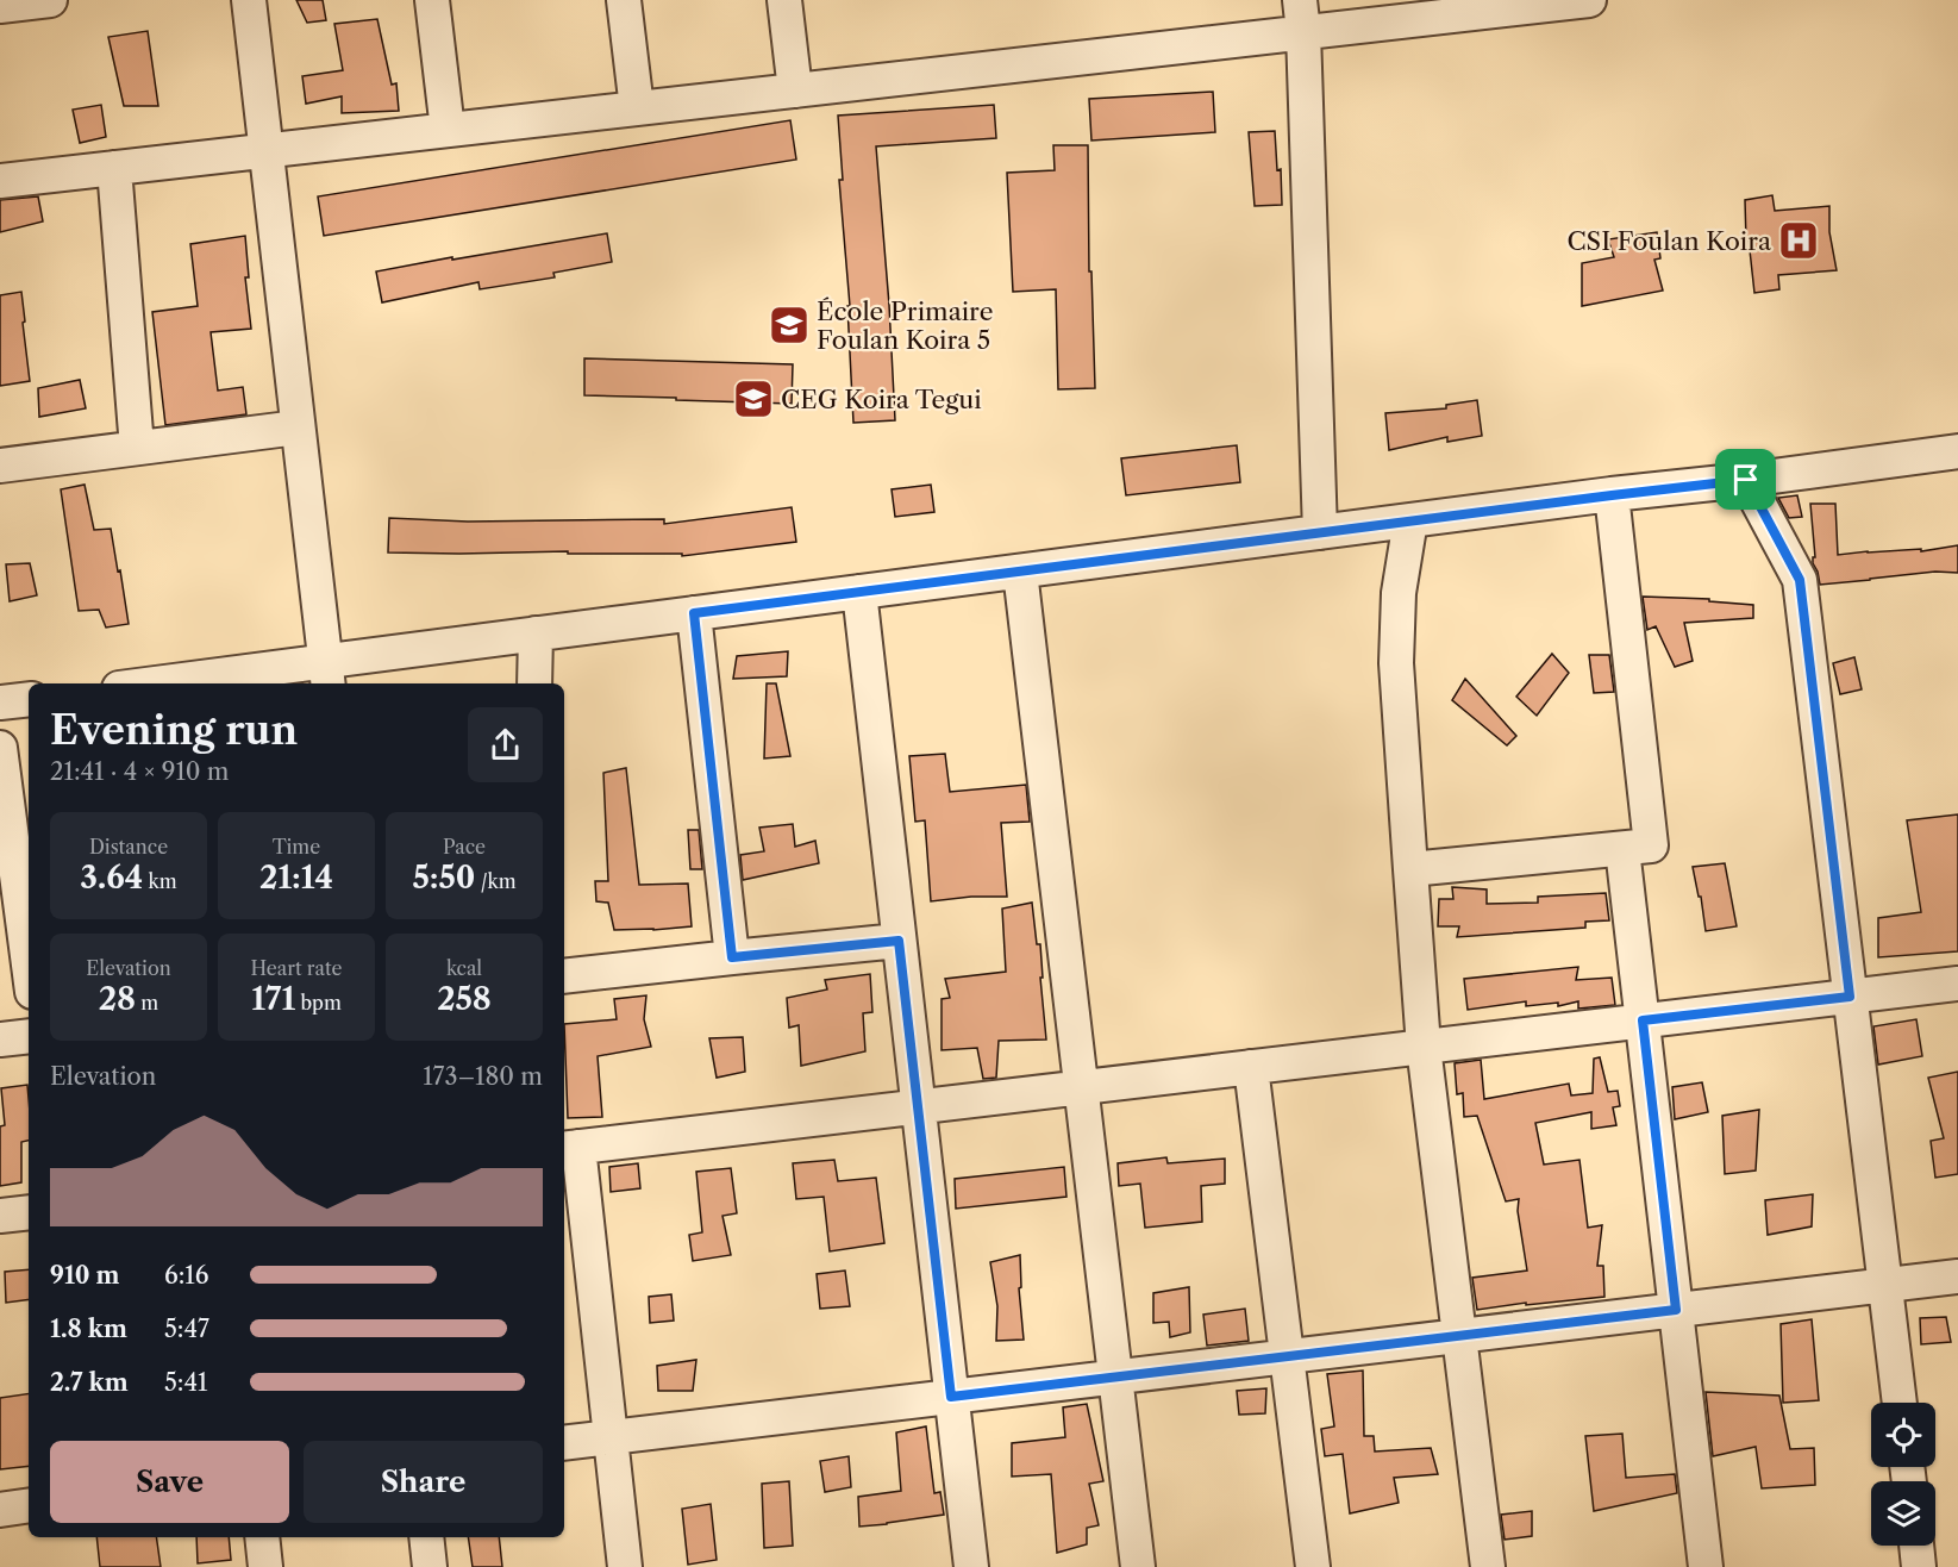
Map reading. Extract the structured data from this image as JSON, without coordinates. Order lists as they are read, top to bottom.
{
  "places": {
    "hospital": ["CSI Foulan Koira"],
    "school or university": ["École Primaire Foulan Koira 5", "CEG Koira Tegui"]
  },
  "page": {
    "heading": ["Evening run", "21:41 · 4 × 910 m"],
    "stats": [
      ["Distance", "3.64 km"],
      ["Time", "21:14"],
      ["Pace", "5:50 /km"],
      ["Elevation", "28 m"],
      ["Heart rate", "171 bpm"],
      ["kcal", "258"]
    ],
    "chart": ["Elevation", "173–180 m"],
    "list": [
      {
        "name": "910 m",
        "note": "6:16"
      },
      {
        "name": "1.8 km",
        "note": "5:47"
      },
      {
        "name": "2.7 km",
        "note": "5:41"
      }
    ],
    "buttons": ["Save", "Share"]
  }
}
